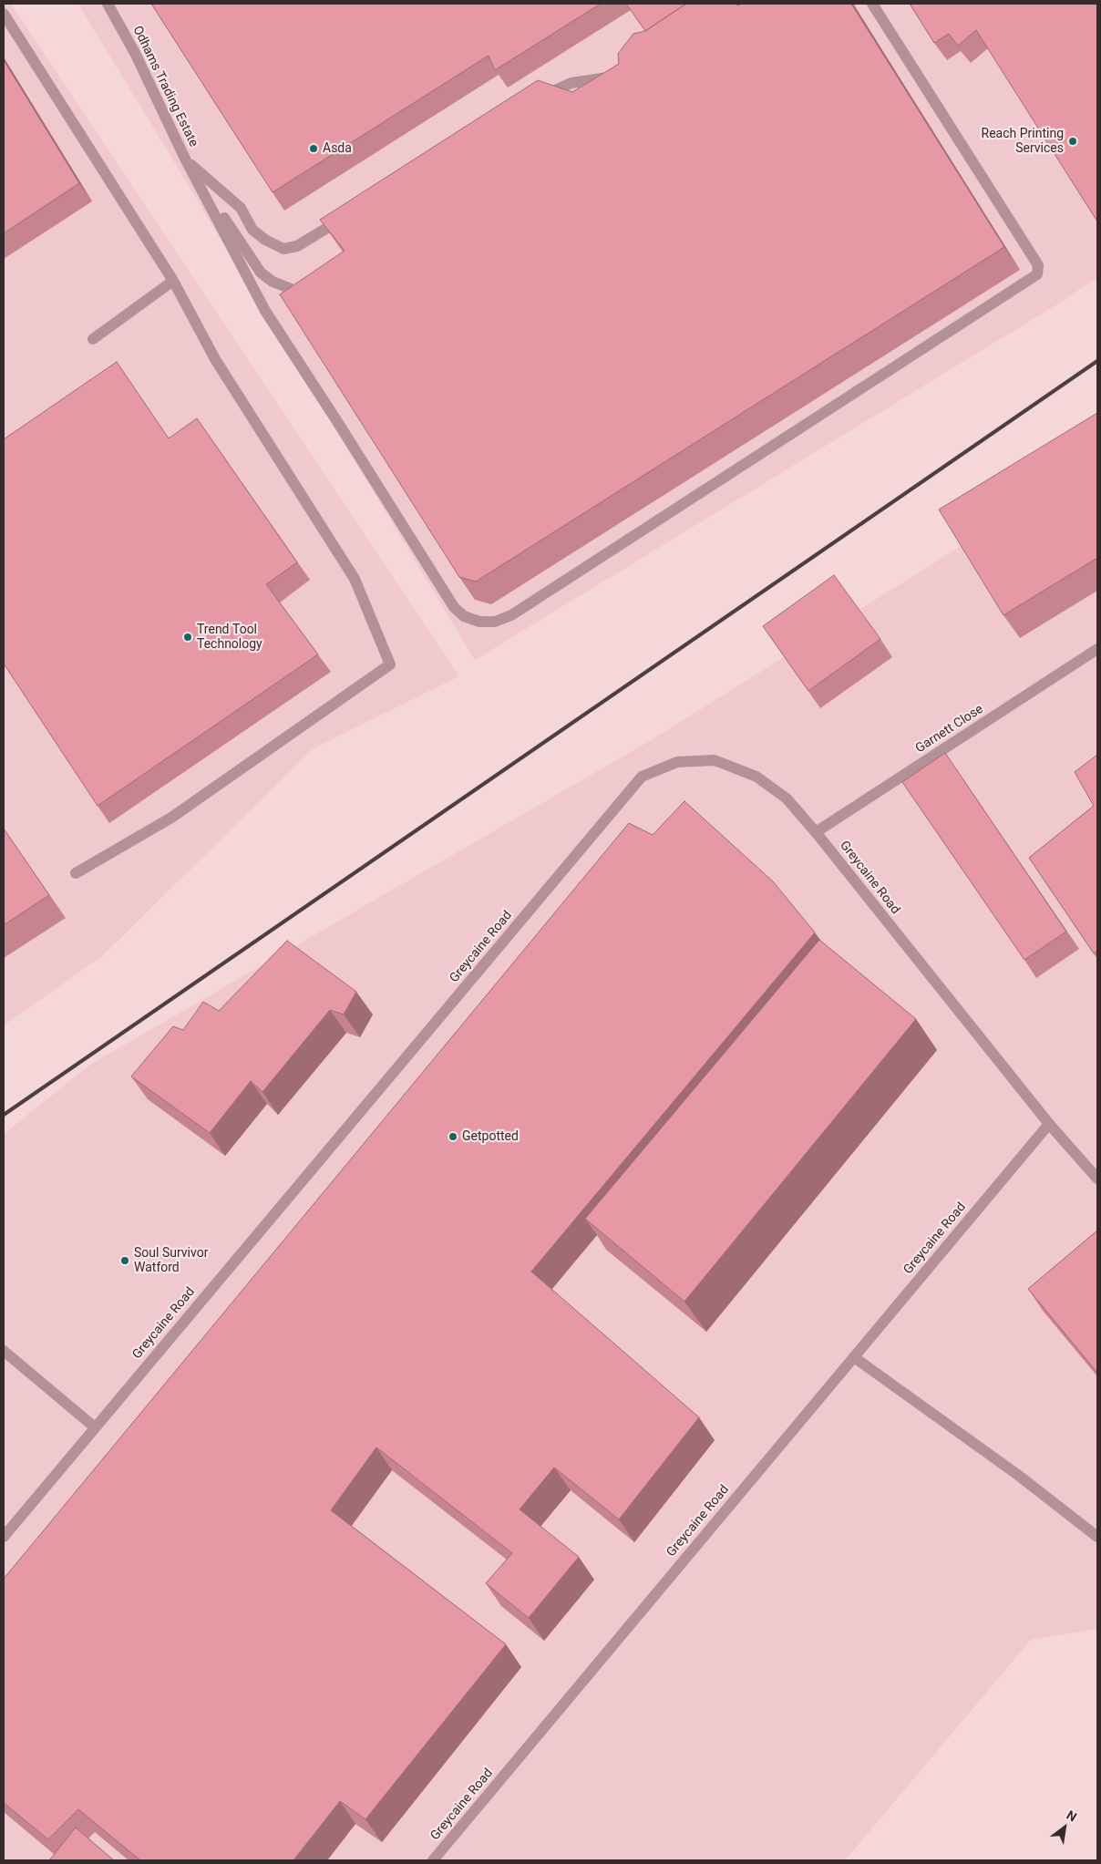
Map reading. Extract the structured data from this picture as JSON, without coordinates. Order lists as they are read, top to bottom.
{
  "streets": {
    "street": ["Odhams Trading Estate", "Garnett Close", "Greycaine Road"]
  },
  "crossings": [
    ["Garnett Close", "Greycaine Road"]
  ],
  "places": [
    "Reach Printing Services",
    "Asda",
    "Trend Tool Technology",
    "Getpotted",
    "Soul Survivor Watford"
  ],
  "north": "top right"
}
